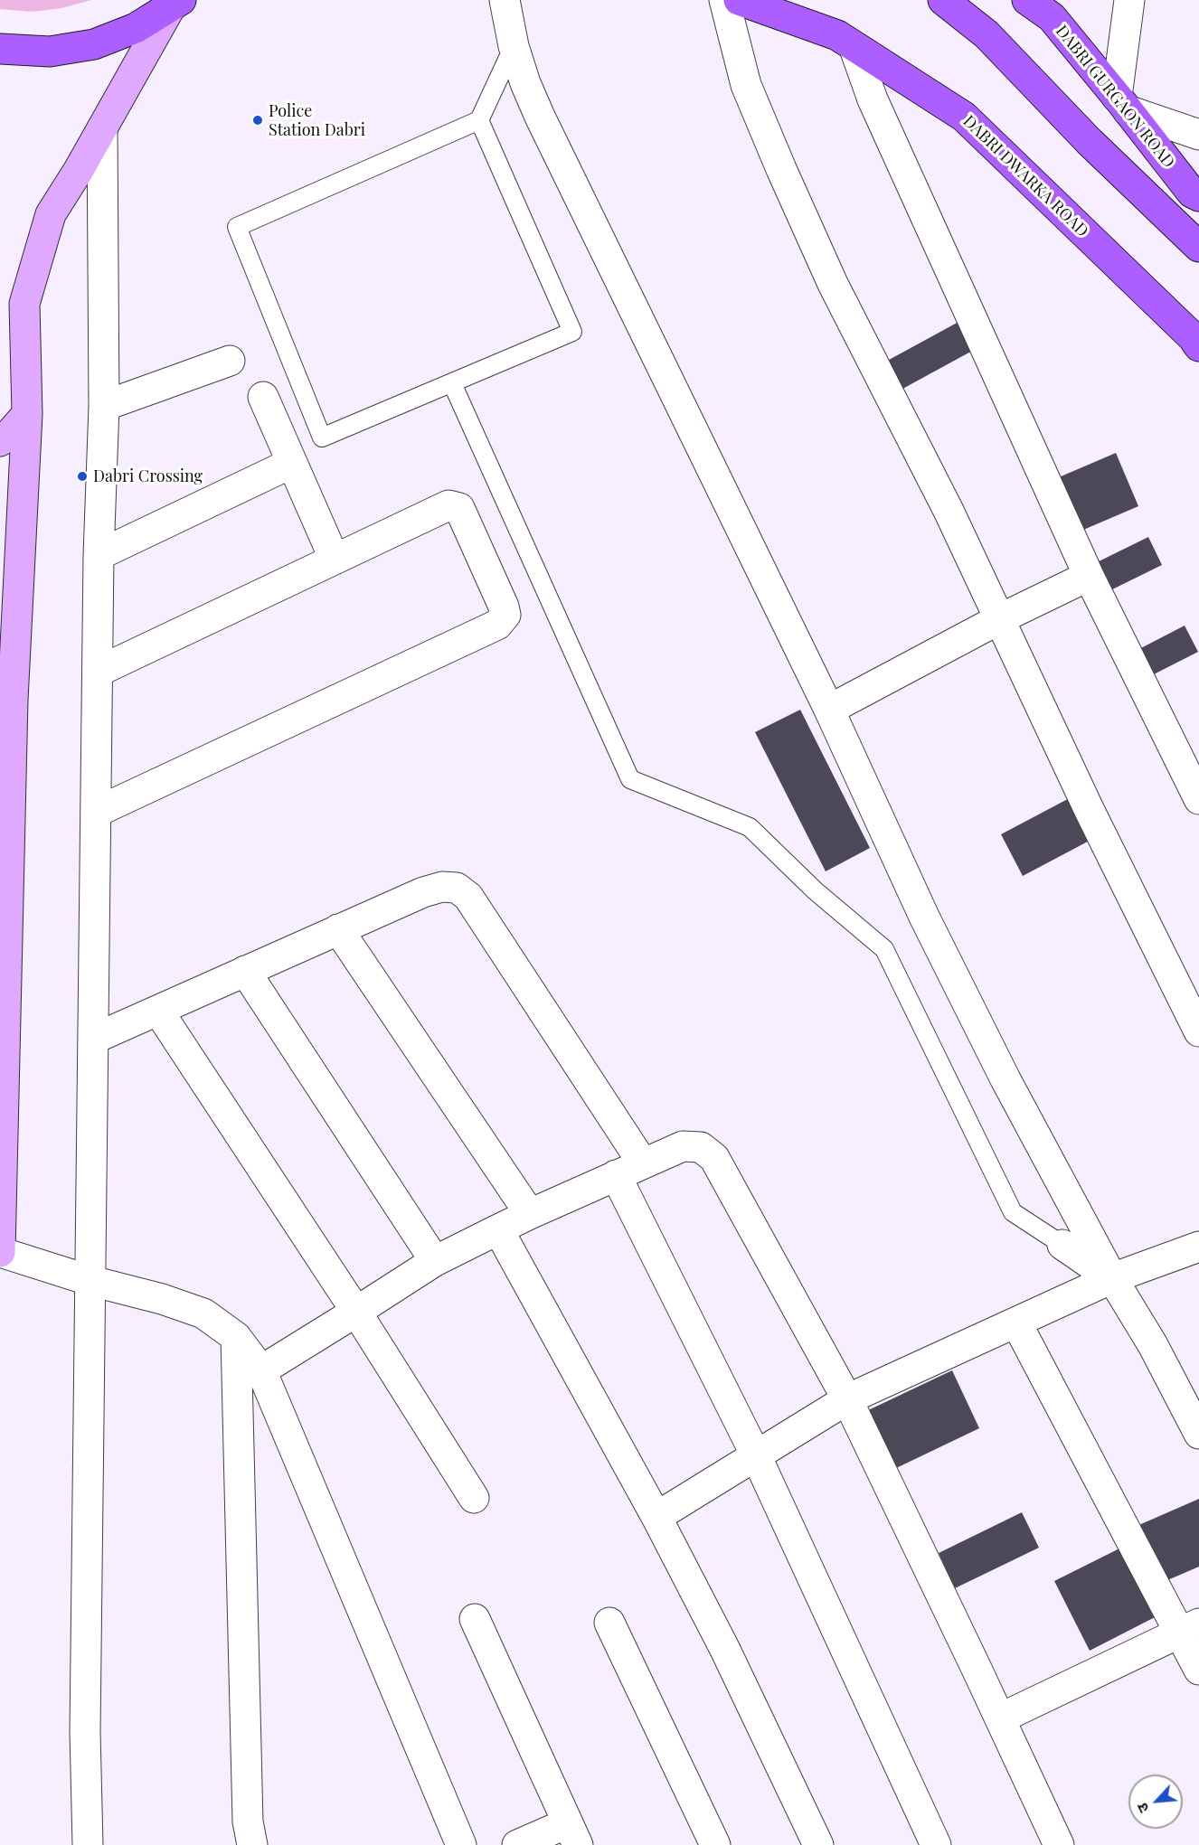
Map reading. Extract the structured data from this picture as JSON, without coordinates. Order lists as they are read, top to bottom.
{
  "streets": {
    "main road": ["DABRI GURGAON ROAD", "DABRI DWARKA ROAD"]
  },
  "places": ["Police Station Dabri", "Dabri Crossing"],
  "north": "bottom left"
}
